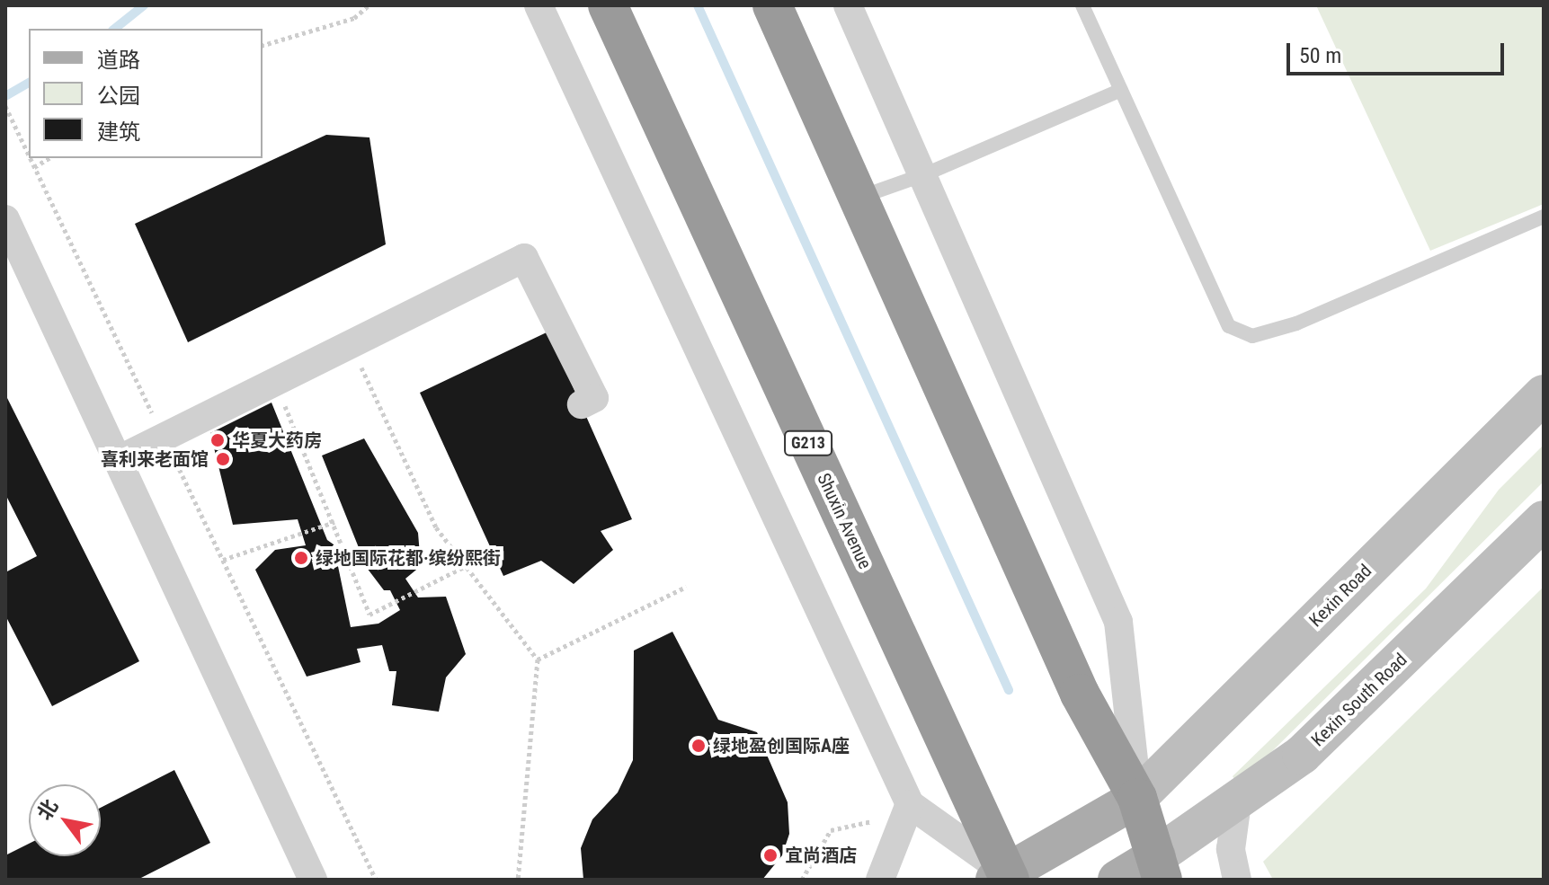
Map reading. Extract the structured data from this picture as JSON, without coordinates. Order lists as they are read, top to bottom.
{
  "streets": {
    "highway": ["G213", "Shuxin Avenue"],
    "main road": ["Kexin Road", "Kexin South Road"]
  },
  "places": [
    "华夏大药房",
    "喜利来老面馆",
    "绿地国际花都·缤纷熙街",
    "绿地盈创国际A座",
    "宜尚酒店"
  ],
  "legend": ["道路", "公园", "建筑"],
  "scale_bar": "50 m",
  "north": "top left"
}
